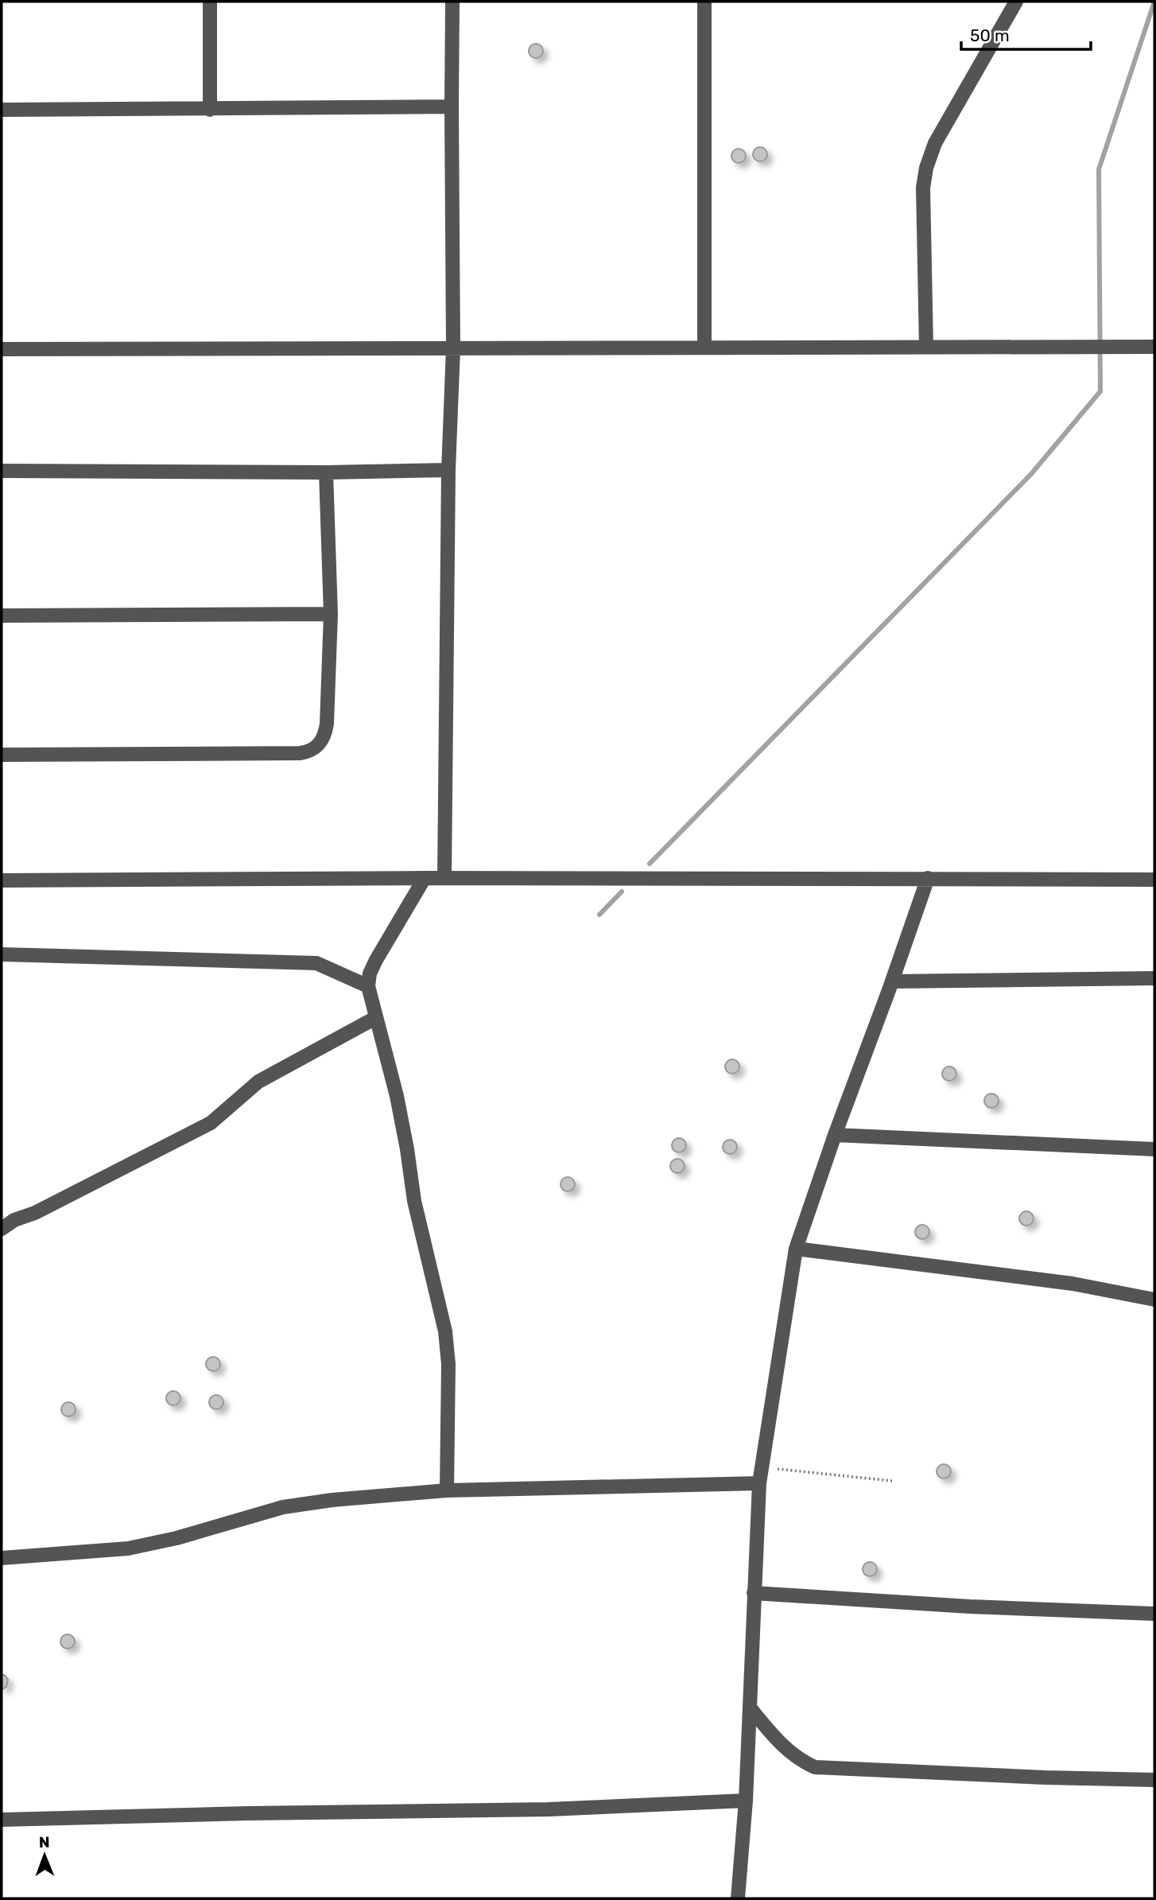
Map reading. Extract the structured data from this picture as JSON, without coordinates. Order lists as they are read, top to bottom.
{
  "scale_bar": "50 m",
  "north": "top"
}
